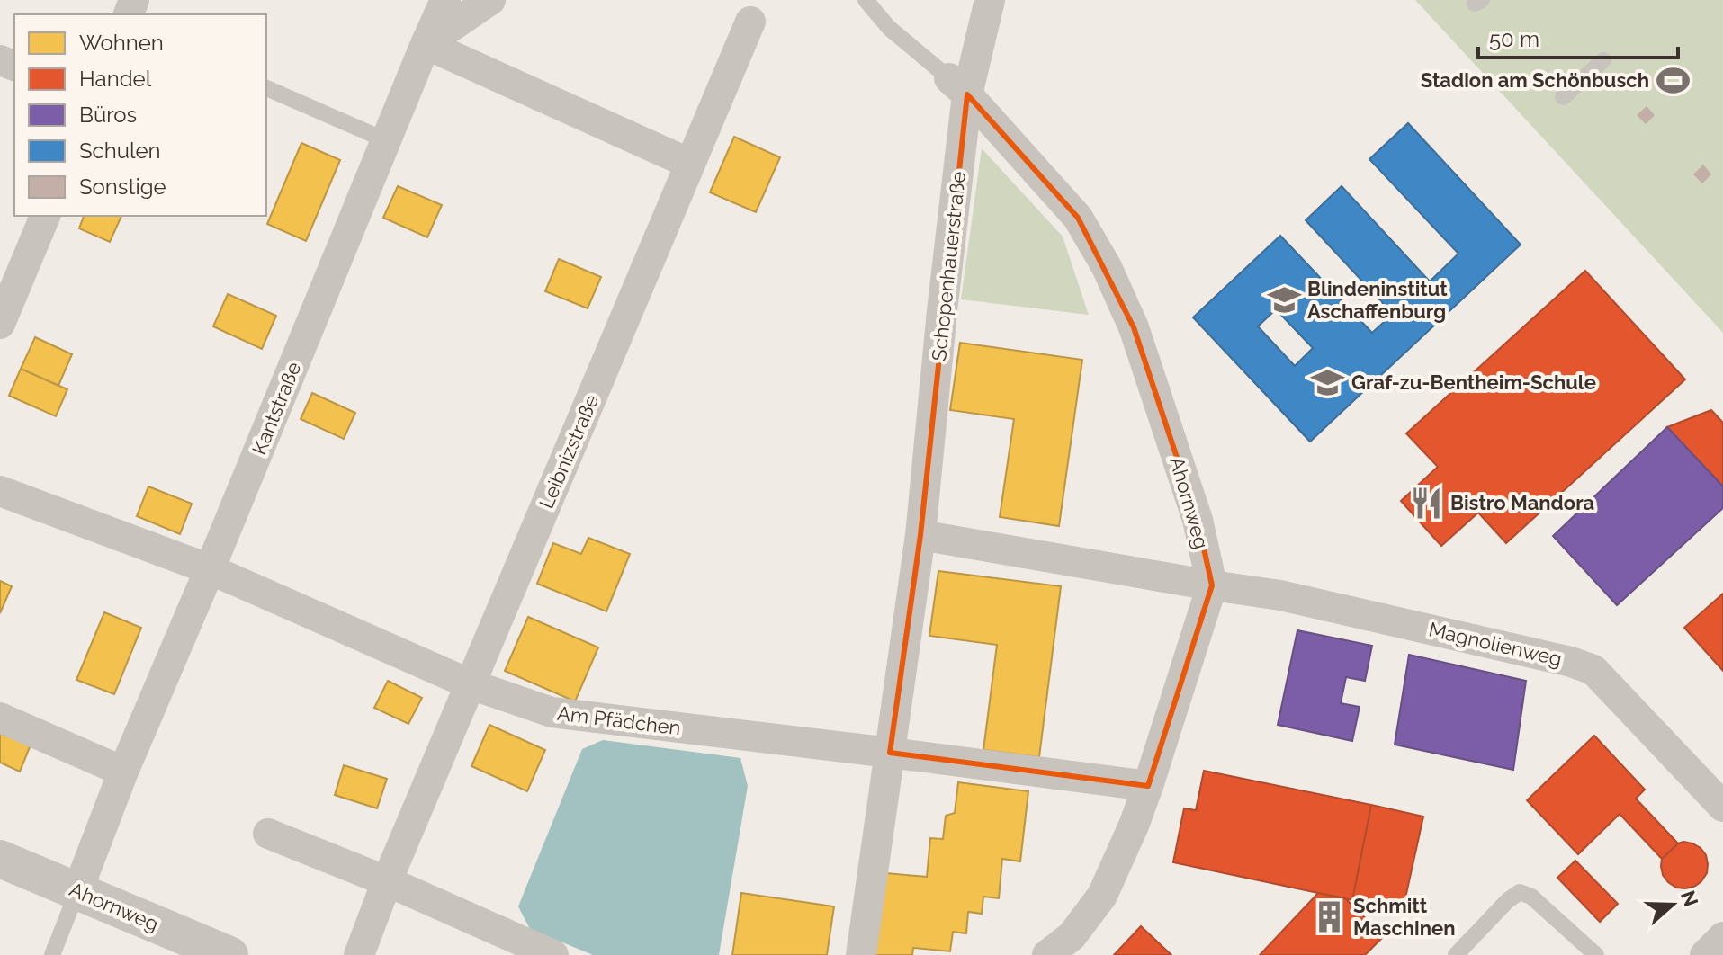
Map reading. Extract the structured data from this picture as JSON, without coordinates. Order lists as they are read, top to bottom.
{
  "streets": {
    "street": [
      "Schopenhauerstraße",
      "Kantstraße",
      "Leibnizstraße",
      "Ahornweg",
      "Magnolienweg",
      "Am Pfädchen"
    ]
  },
  "crossings": [
    ["Schopenhauerstraße", "Ahornweg"],
    ["Schopenhauerstraße", "Am Pfädchen"],
    ["Kantstraße", "Ahornweg"],
    ["Kantstraße", "Am Pfädchen"],
    ["Leibnizstraße", "Am Pfädchen"],
    ["Ahornweg", "Magnolienweg"]
  ],
  "places": {
    "sports": ["Stadion am Schönbusch"],
    "school or university": ["Blindeninstitut Aschaffenburg", "Graf-zu-Bentheim-Schule"],
    "restaurant": ["Bistro Mandora"],
    "building": ["Schmitt Maschinen"]
  },
  "legend": [
    "Wohnen",
    "Handel",
    "Büros",
    "Schulen",
    "Sonstige"
  ],
  "scale_bar": "50 m",
  "north": "right"
}
